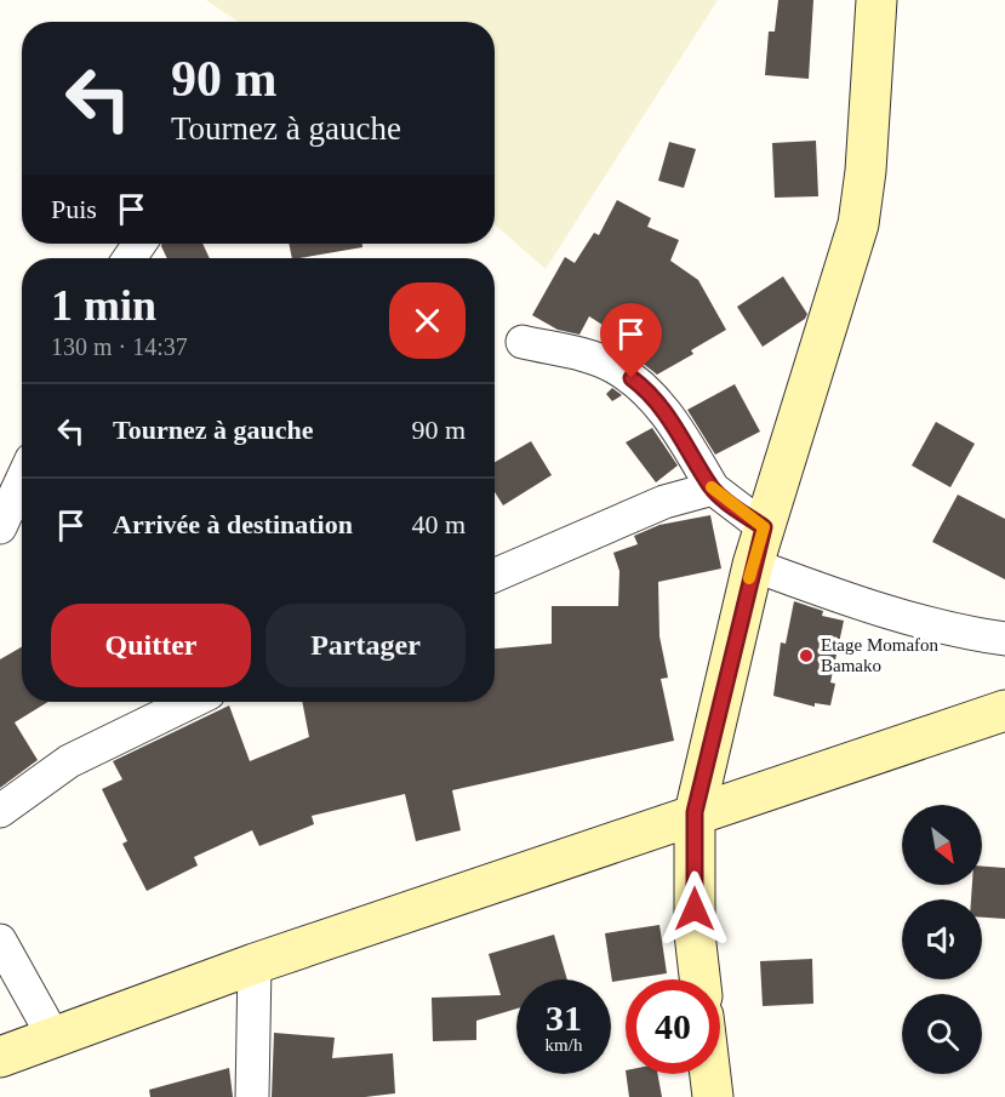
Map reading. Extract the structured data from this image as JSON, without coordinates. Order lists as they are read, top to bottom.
{
  "places": ["Etage Momafon Bamako"],
  "north": "bottom right",
  "page": {
    "turn": ["90 m", "Tournez à gauche"],
    "then": "Puis",
    "heading": ["1 min", "130 m · 14:37"],
    "list": [
      {
        "name": "Tournez à gauche",
        "value": "90 m"
      },
      {
        "name": "Arrivée à destination",
        "value": "40 m"
      }
    ],
    "buttons": ["Quitter", "Partager"],
    "speed": "31 km/h",
    "limit": "40"
  }
}
